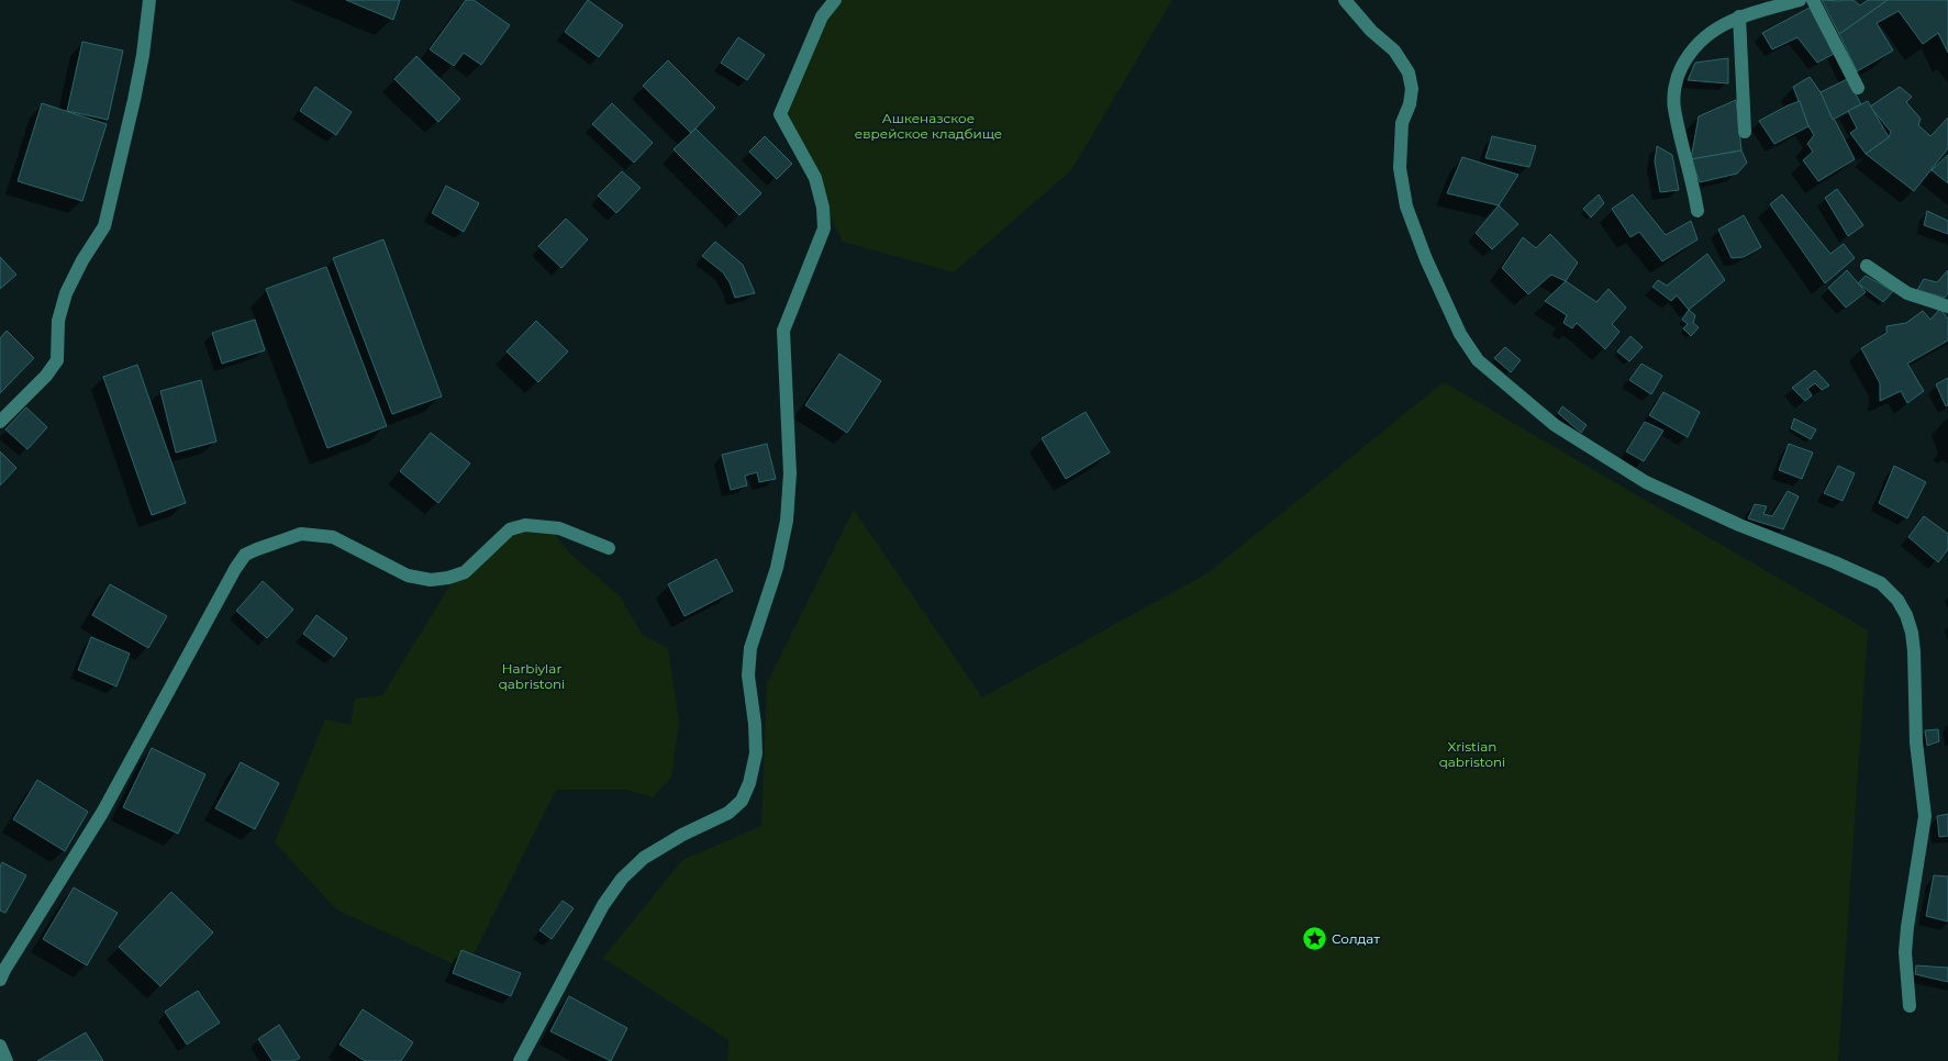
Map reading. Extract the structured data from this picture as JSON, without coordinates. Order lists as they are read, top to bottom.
{
  "parks": ["Ашкеназское еврейское кладбище", "Harbiylar qabristoni", "Xristian qabristoni"],
  "places": {
    "place": ["Солдат"]
  }
}
